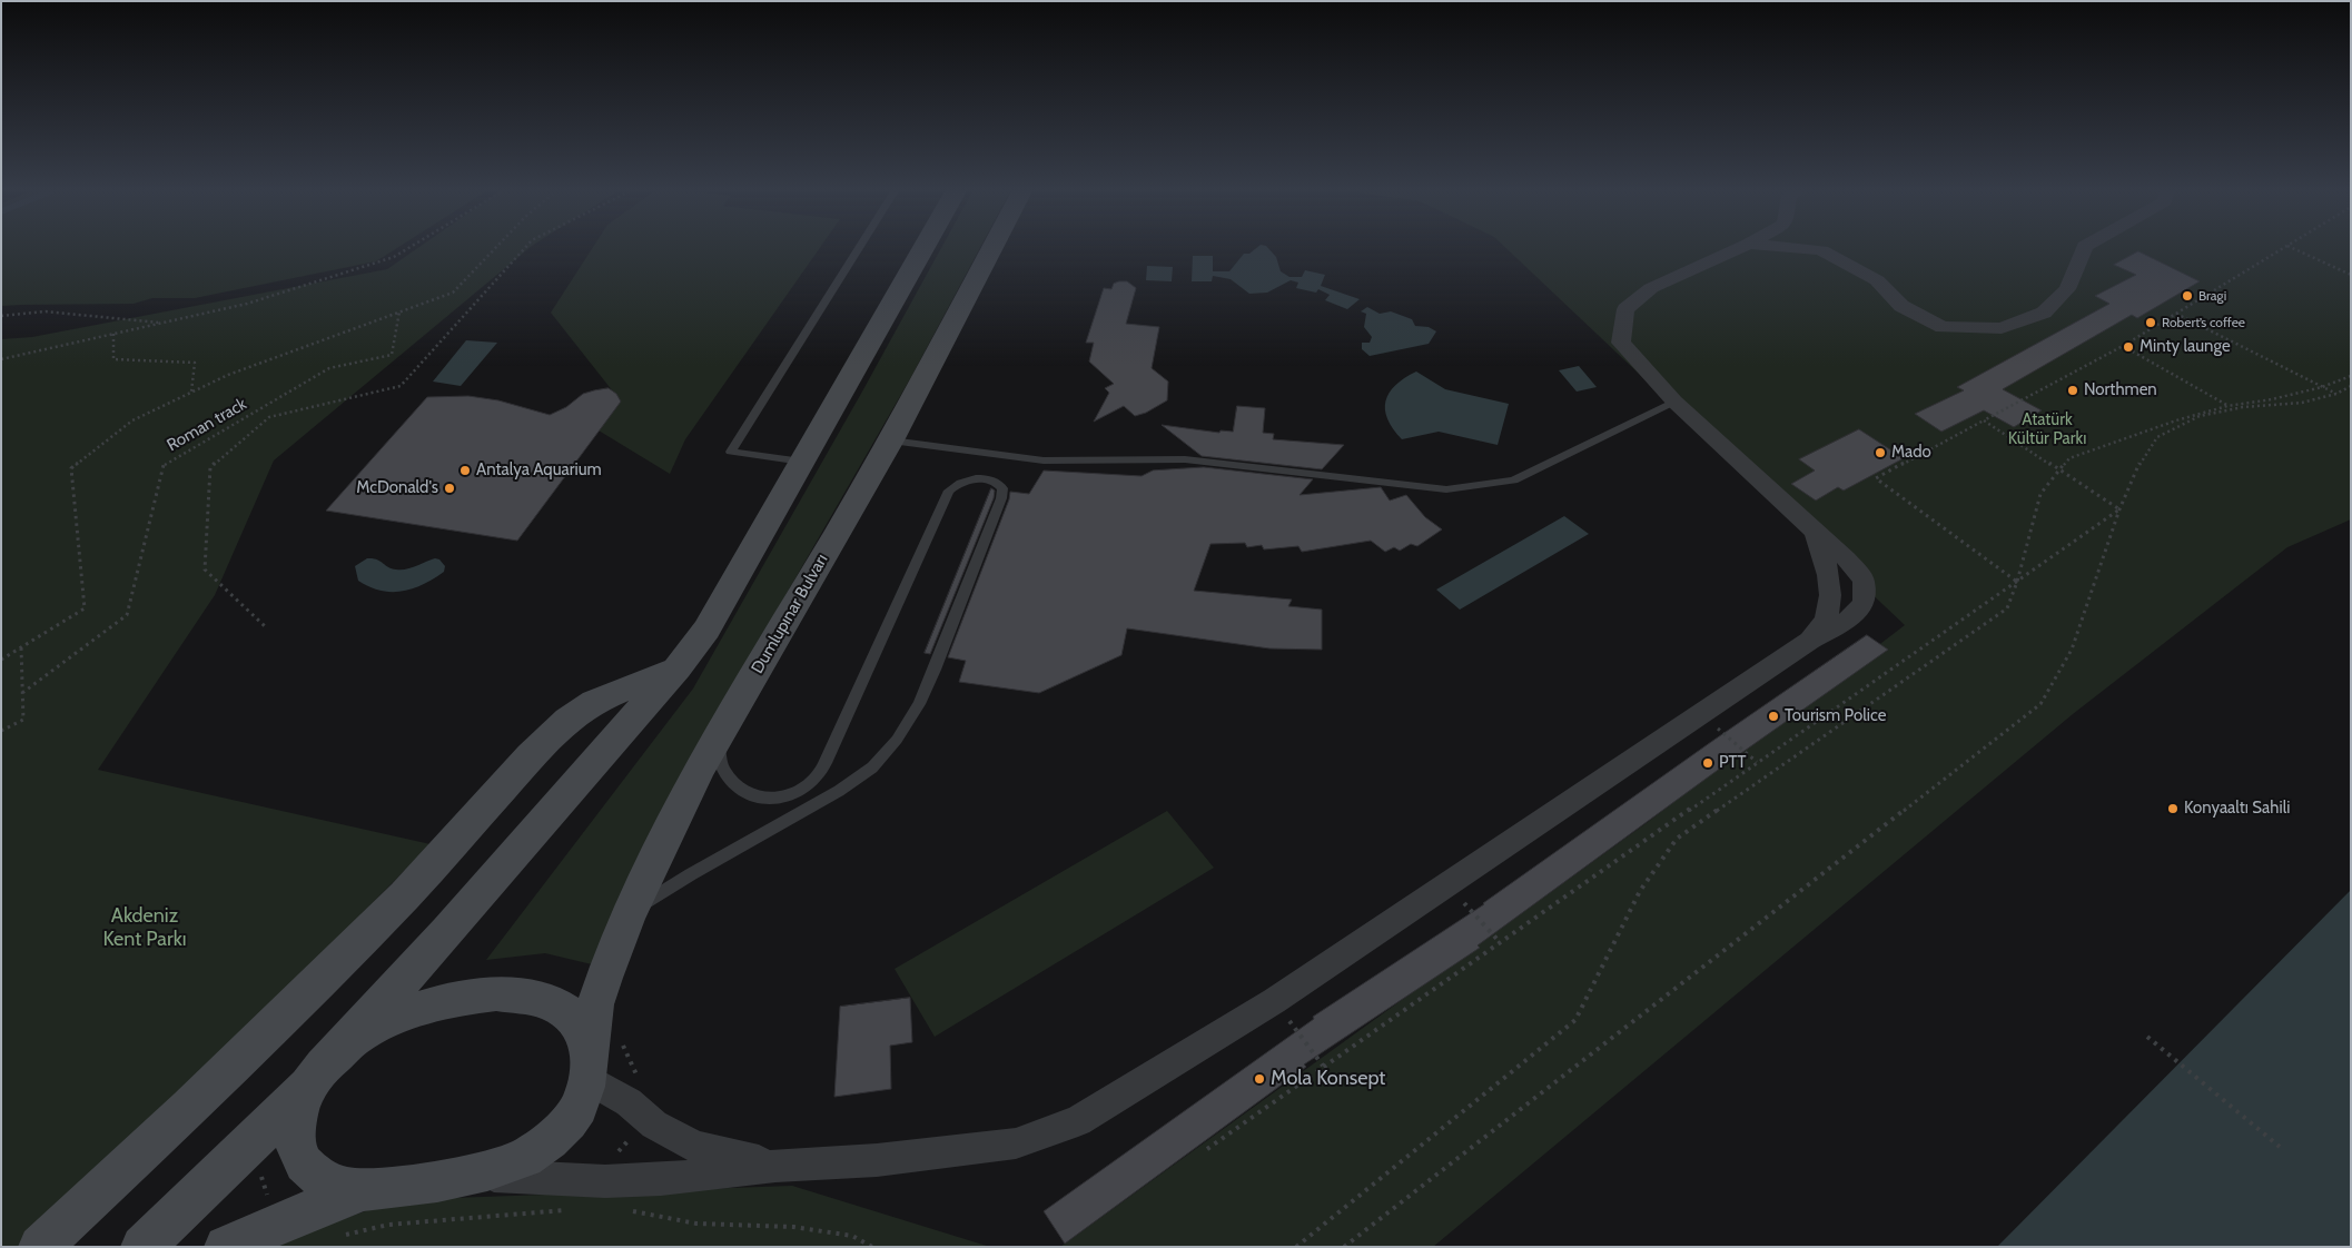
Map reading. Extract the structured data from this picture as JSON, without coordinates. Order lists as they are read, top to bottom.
{
  "streets": {
    "main road": ["Dumlupınar Bulvarı"],
    "path": ["Roman track"]
  },
  "parks": ["Atatürk Kültür Parkı", "Akdeniz Kent Parkı"],
  "places": [
    "Bragi",
    "Robert’s coffee",
    "Minty launge",
    "Northmen",
    "Mado",
    "Antalya Aquarium",
    "McDonald's",
    "Tourism Police",
    "PTT",
    "Konyaaltı Sahili",
    "Mola Konsept"
  ]
}
